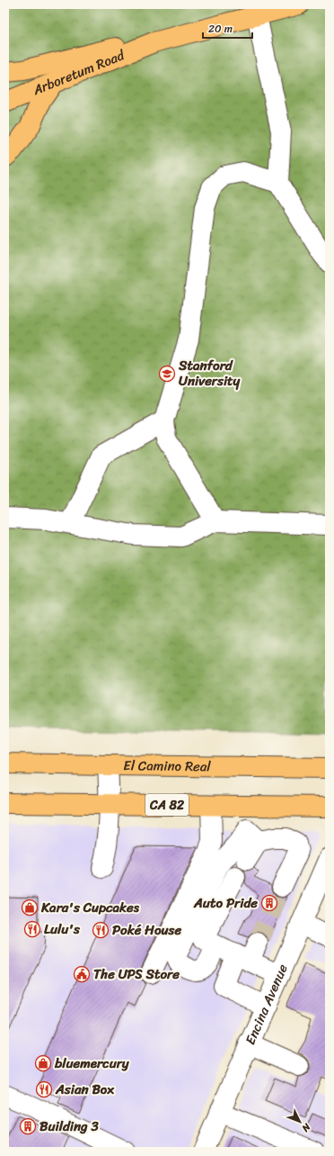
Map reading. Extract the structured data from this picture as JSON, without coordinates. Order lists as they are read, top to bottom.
{
  "streets": {
    "main road": ["Arboretum Road", "El Camino Real", "CA 82"],
    "street": ["Encina Avenue"]
  },
  "places": {
    "school or university": ["Stanford University"],
    "building": ["Auto Pride", "Building 3"],
    "shop": ["Kara's Cupcakes", "bluemercury"],
    "restaurant": ["Lulu's", "Poké House", "Asian Box"],
    "public building": ["The UPS Store"]
  },
  "scale_bar": "20 m",
  "north": "bottom right"
}
